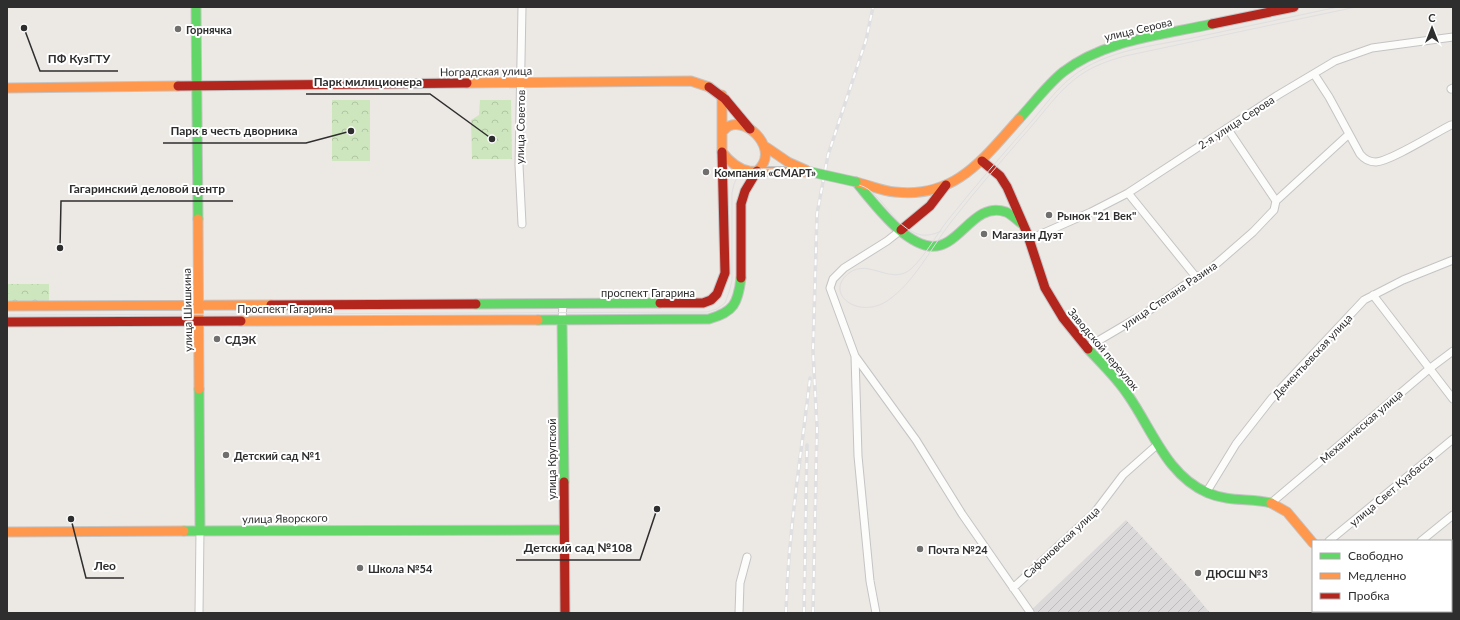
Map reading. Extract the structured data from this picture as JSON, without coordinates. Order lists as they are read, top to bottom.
{
  "streets": {
    "main road": [
      "улица Серова",
      "Ноградская улица",
      "проспект Гагарина",
      "Проспект Гагарина",
      "улица Шишкина",
      "Заводской переулок",
      "улица Крупской",
      "улица Яворского"
    ],
    "street": [
      "2-я улица Серова",
      "улица Советов",
      "улица Степана Разина",
      "Дементьевская улица",
      "Механическая улица",
      "улица Свет Кузбасса",
      "Сафоновская улица"
    ]
  },
  "crossings": [
    ["улица Серова", "Заводской переулок"],
    ["Ноградская улица", "улица Советов"],
    ["Ноградская улица", "проспект Гагарина"],
    ["Ноградская улица", "улица Шишкина"],
    ["2-я улица Серова", "Заводской переулок"],
    ["проспект Гагарина", "Проспект Гагарина"],
    ["проспект Гагарина", "улица Крупской"],
    ["улица Степана Разина", "Заводской переулок"],
    ["Проспект Гагарина", "улица Шишкина"],
    ["Проспект Гагарина", "улица Крупской"],
    ["улица Шишкина", "улица Яворского"],
    ["Заводской переулок", "Дементьевская улица"],
    ["Заводской переулок", "Механическая улица"],
    ["Заводской переулок", "Сафоновская улица"],
    ["улица Крупской", "улица Яворского"]
  ],
  "places": [
    "ПФ КузГТУ",
    "Горнячка",
    "Парк в честь дворника",
    "Парк милиционера",
    "Компания «СМАРТ»",
    "Рынок \"21 Век\"",
    "Магазин Дуэт",
    "Гагаринский деловой центр",
    "СДЭК",
    "Детский сад №1",
    "Детский сад №108",
    "Лео",
    "Почта №24",
    "Школа №54",
    "ДЮСШ №3"
  ],
  "legend": ["Свободно", "Медленно", "Пробка"],
  "north": "top"
}
